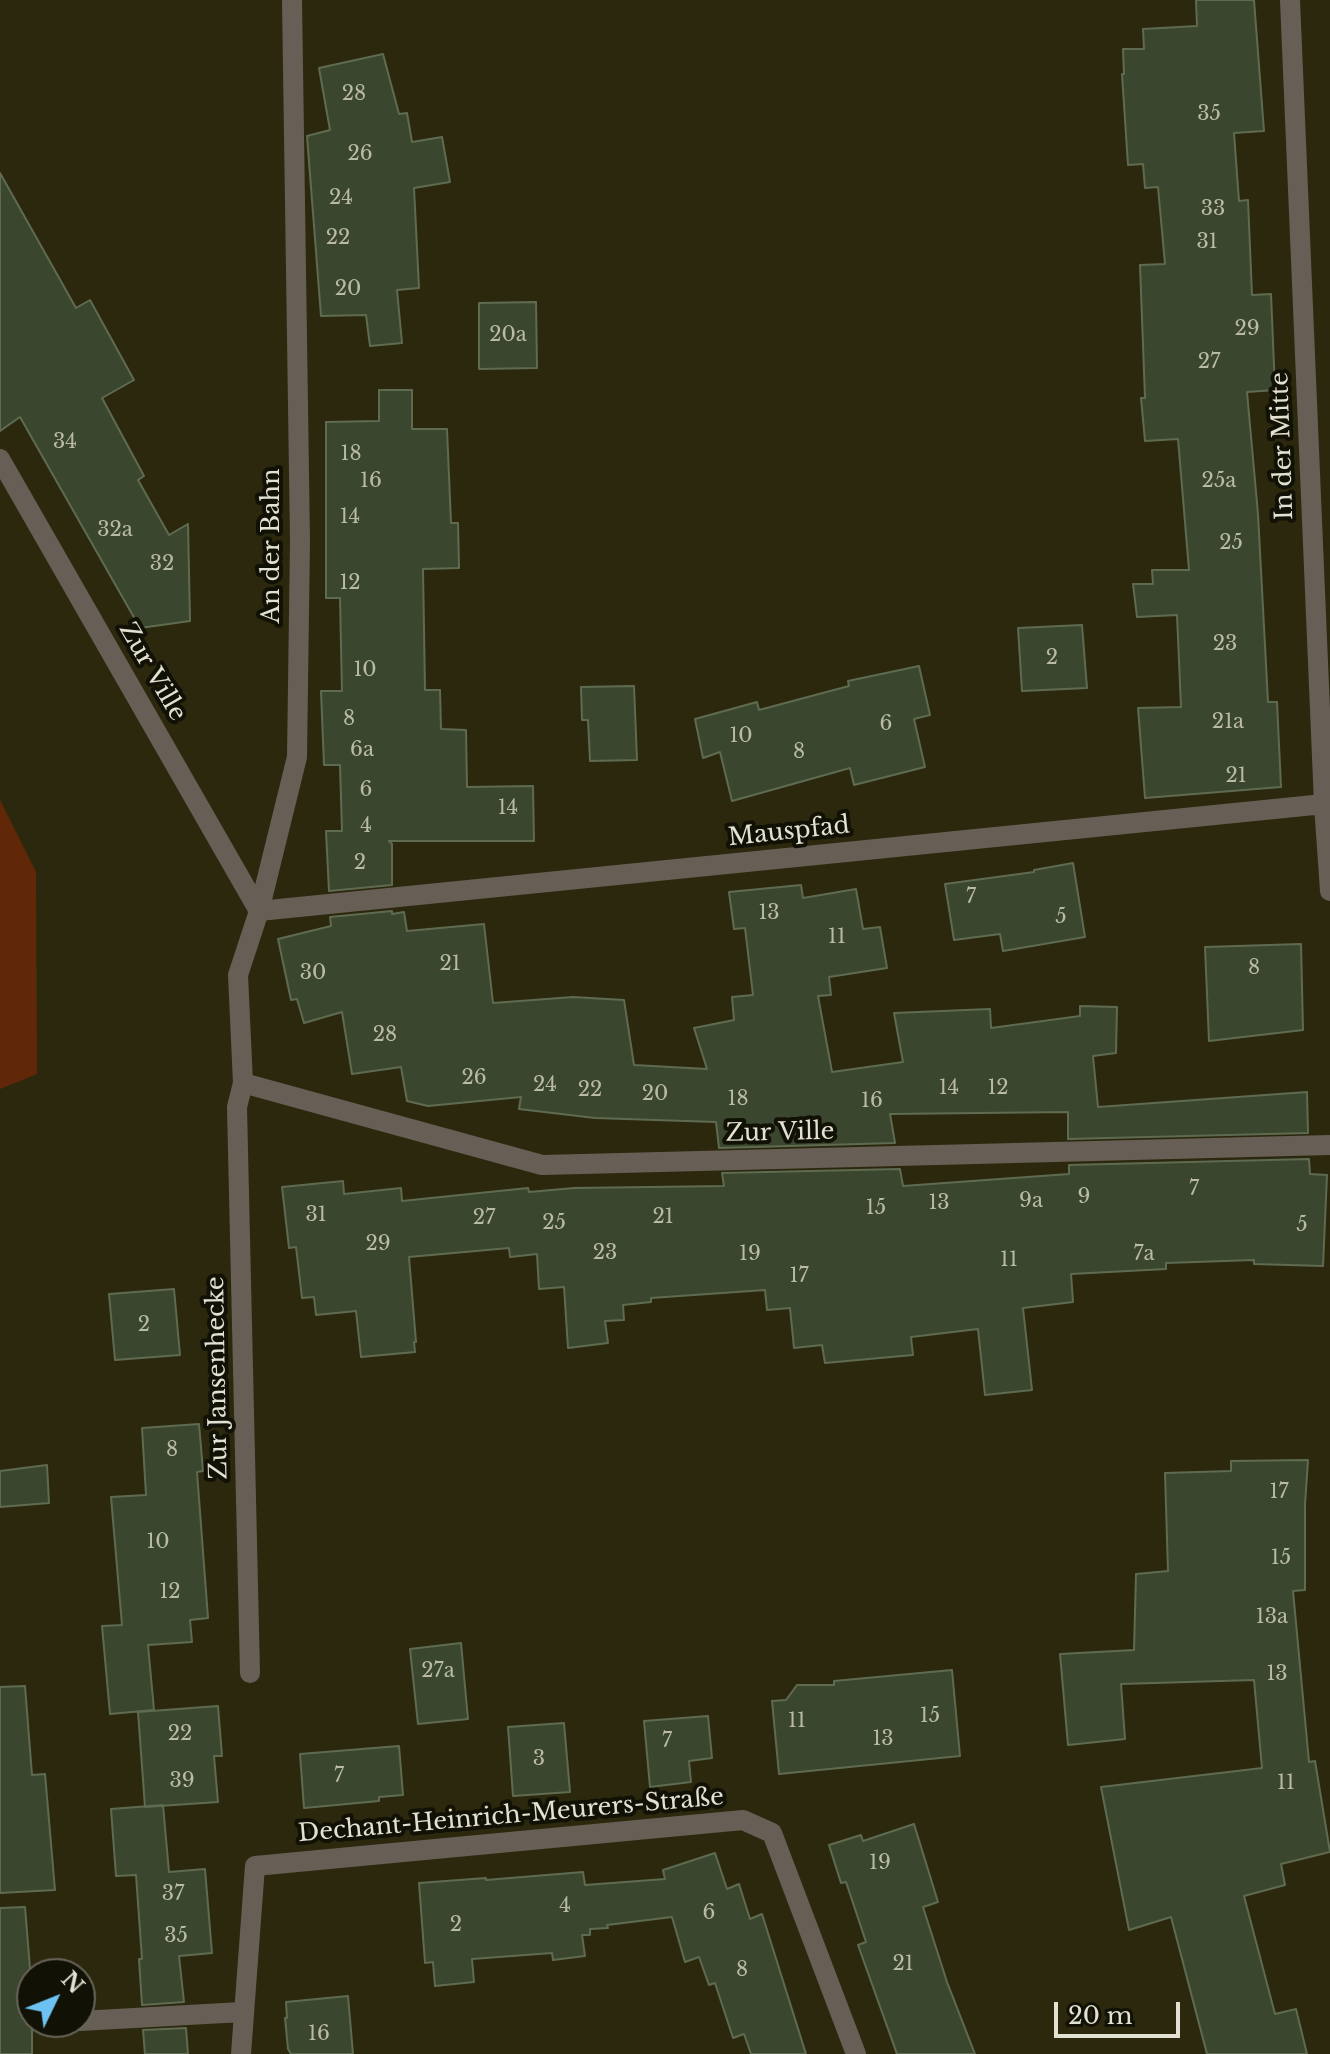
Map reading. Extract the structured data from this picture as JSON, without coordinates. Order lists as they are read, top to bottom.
{
  "streets": {
    "street": [
      "In der Mitte",
      "An der Bahn",
      "Zur Ville",
      "Mauspfad",
      "Zur Jansenhecke",
      "Dechant-Heinrich-Meurers-Straße"
    ]
  },
  "crossings": [
    ["In der Mitte", "Mauspfad"],
    ["An der Bahn", "Zur Ville"],
    ["An der Bahn", "Mauspfad"],
    ["An der Bahn", "Zur Jansenhecke"],
    ["Zur Ville", "Mauspfad"],
    ["Zur Ville", "Zur Jansenhecke"]
  ],
  "house_numbers": [
    "28",
    "35",
    "26",
    "24",
    "33",
    "22",
    "31",
    "20",
    "29",
    "20a",
    "27",
    "34",
    "18",
    "16",
    "25a",
    "14",
    "32a",
    "25",
    "32",
    "12",
    "23",
    "2",
    "10",
    "8",
    "21a",
    "6",
    "10",
    "6a",
    "8",
    "21",
    "6",
    "14",
    "4",
    "2",
    "7",
    "13",
    "5",
    "11",
    "21",
    "8",
    "30",
    "28",
    "26",
    "24",
    "14",
    "12",
    "22",
    "20",
    "18",
    "16",
    "7",
    "9",
    "9a",
    "13",
    "15",
    "31",
    "21",
    "27",
    "25",
    "5",
    "29",
    "23",
    "19",
    "7a",
    "11",
    "17",
    "2",
    "8",
    "17",
    "10",
    "15",
    "12",
    "13a",
    "27a",
    "13",
    "15",
    "11",
    "22",
    "13",
    "7",
    "3",
    "7",
    "39",
    "11",
    "19",
    "37",
    "4",
    "6",
    "2",
    "35",
    "21",
    "8",
    "16"
  ],
  "scale_bar": "20 m",
  "north": "top right"
}
